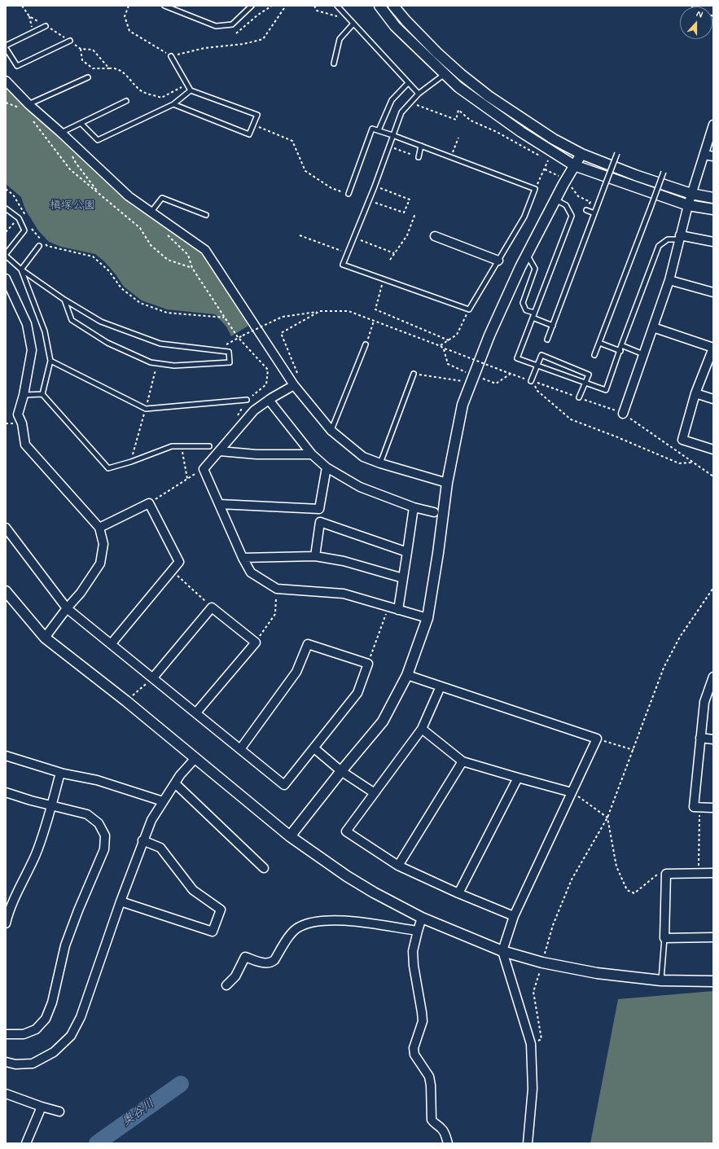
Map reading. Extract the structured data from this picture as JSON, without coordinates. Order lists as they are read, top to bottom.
{
  "water": ["奥谷川"],
  "parks": ["槇塚公園"],
  "north": "top"
}
